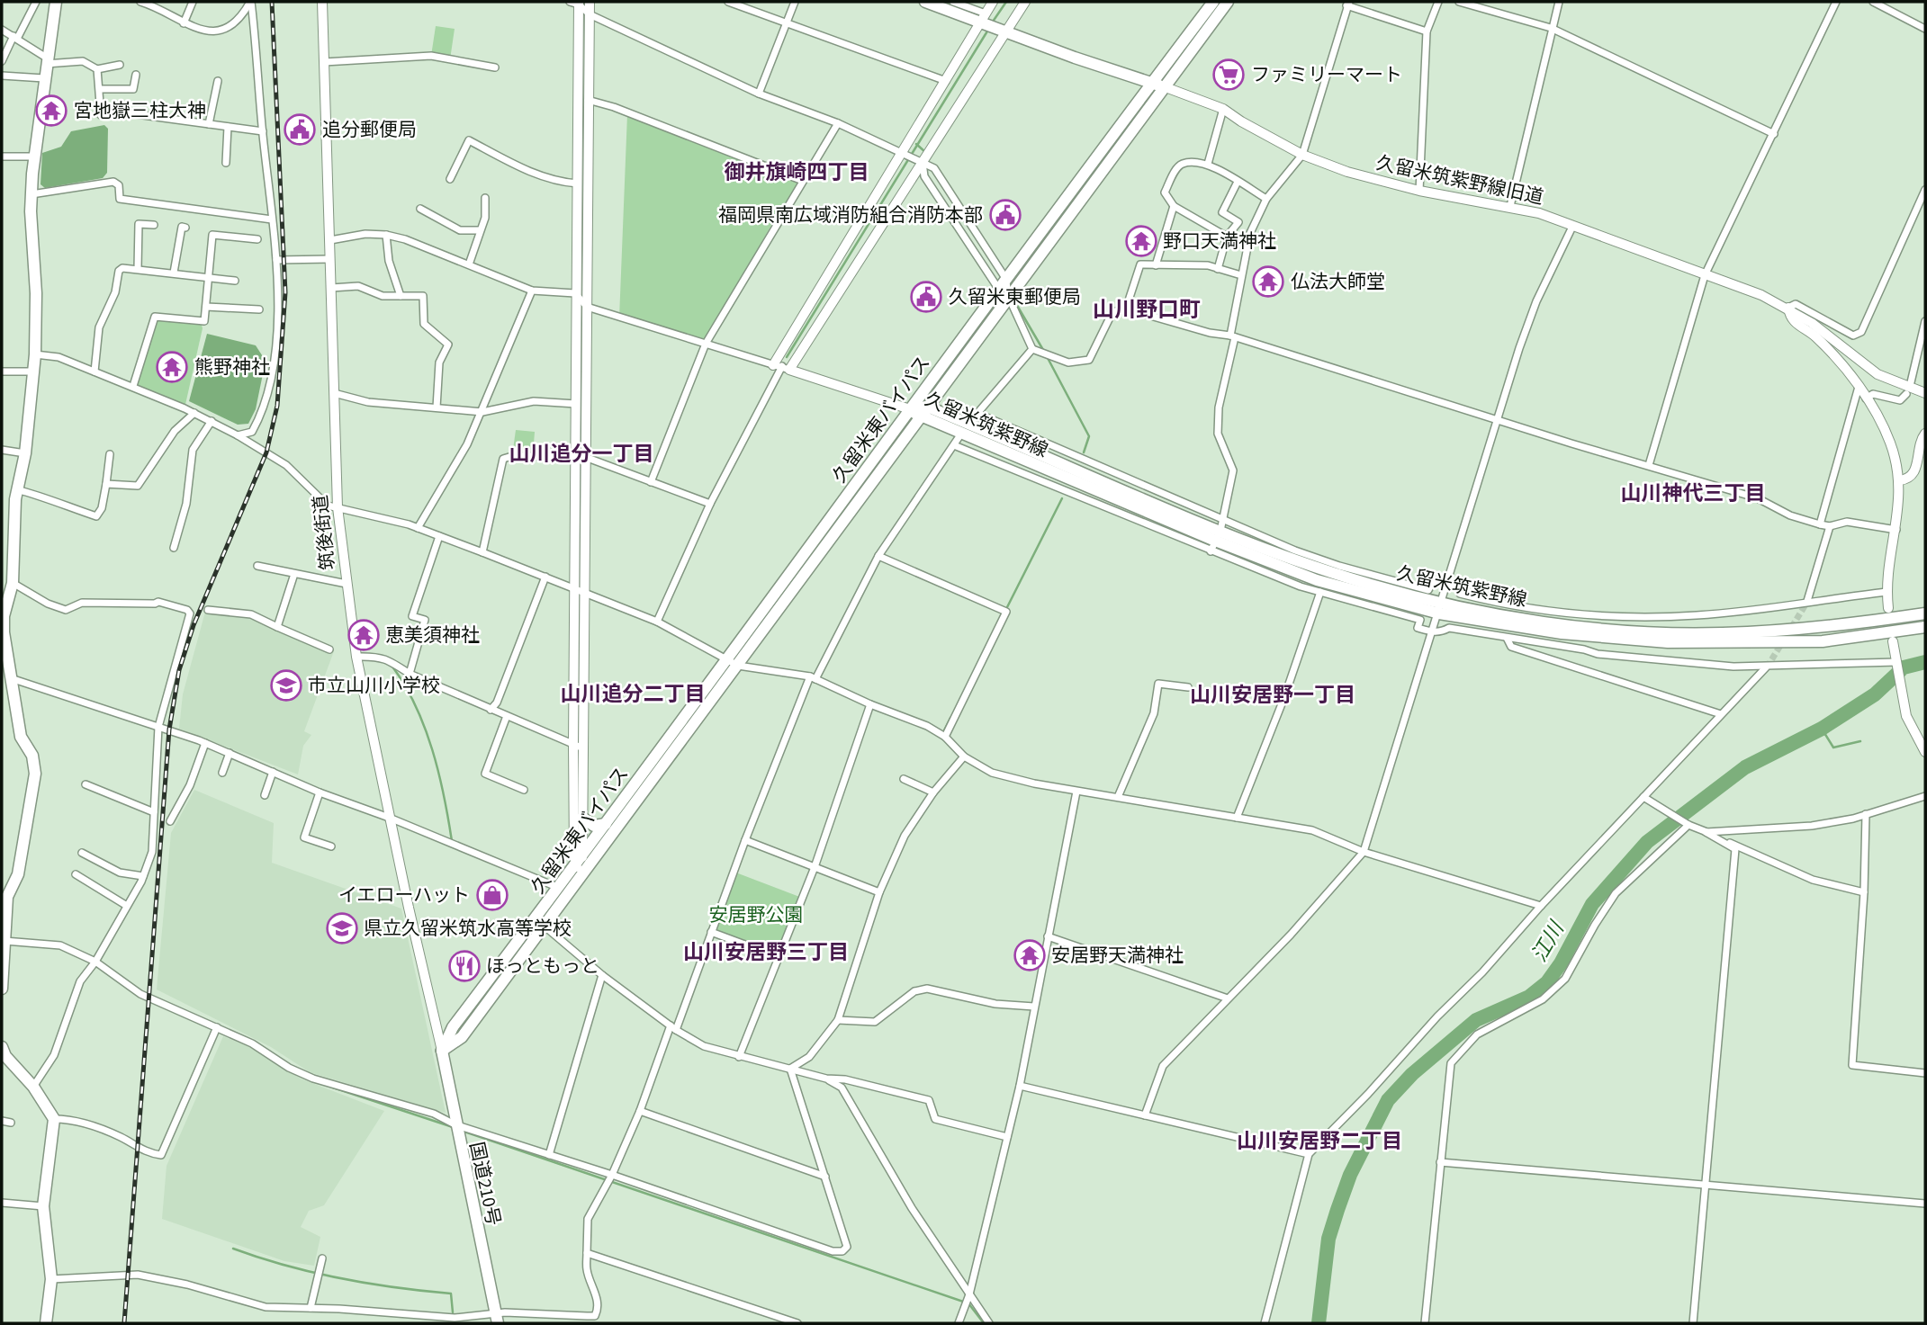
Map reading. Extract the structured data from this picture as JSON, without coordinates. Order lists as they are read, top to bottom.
{
  "streets": {
    "main road": ["久留米東バイパス", "久留米筑紫野線", "国道210号"],
    "street": ["久留米筑紫野線旧道", "筑後街道"]
  },
  "crossings": [
    ["久留米筑紫野線旧道", "久留米東バイパス"],
    ["久留米東バイパス", "久留米筑紫野線"],
    ["久留米東バイパス", "筑後街道"],
    ["久留米東バイパス", "国道210号"],
    ["筑後街道", "国道210号"]
  ],
  "districts": [
    "御井旗崎四丁目",
    "山川野口町",
    "山川追分一丁目",
    "山川神代三丁目",
    "山川追分二丁目",
    "山川安居野一丁目",
    "山川安居野三丁目",
    "山川安居野二丁目"
  ],
  "water": ["江川"],
  "parks": ["安居野公園"],
  "places": {
    "supermarket": ["ファミリーマート"],
    "temple": [
      "宮地嶽三柱大神",
      "野口天満神社",
      "仏法大師堂",
      "熊野神社",
      "恵美須神社",
      "安居野天満神社"
    ],
    "public building": ["追分郵便局", "福岡県南広域消防組合消防本部", "久留米東郵便局"],
    "school or university": ["市立山川小学校", "県立久留米筑水高等学校"],
    "shop": ["イエローハット"],
    "restaurant": ["ほっともっと"]
  }
}
